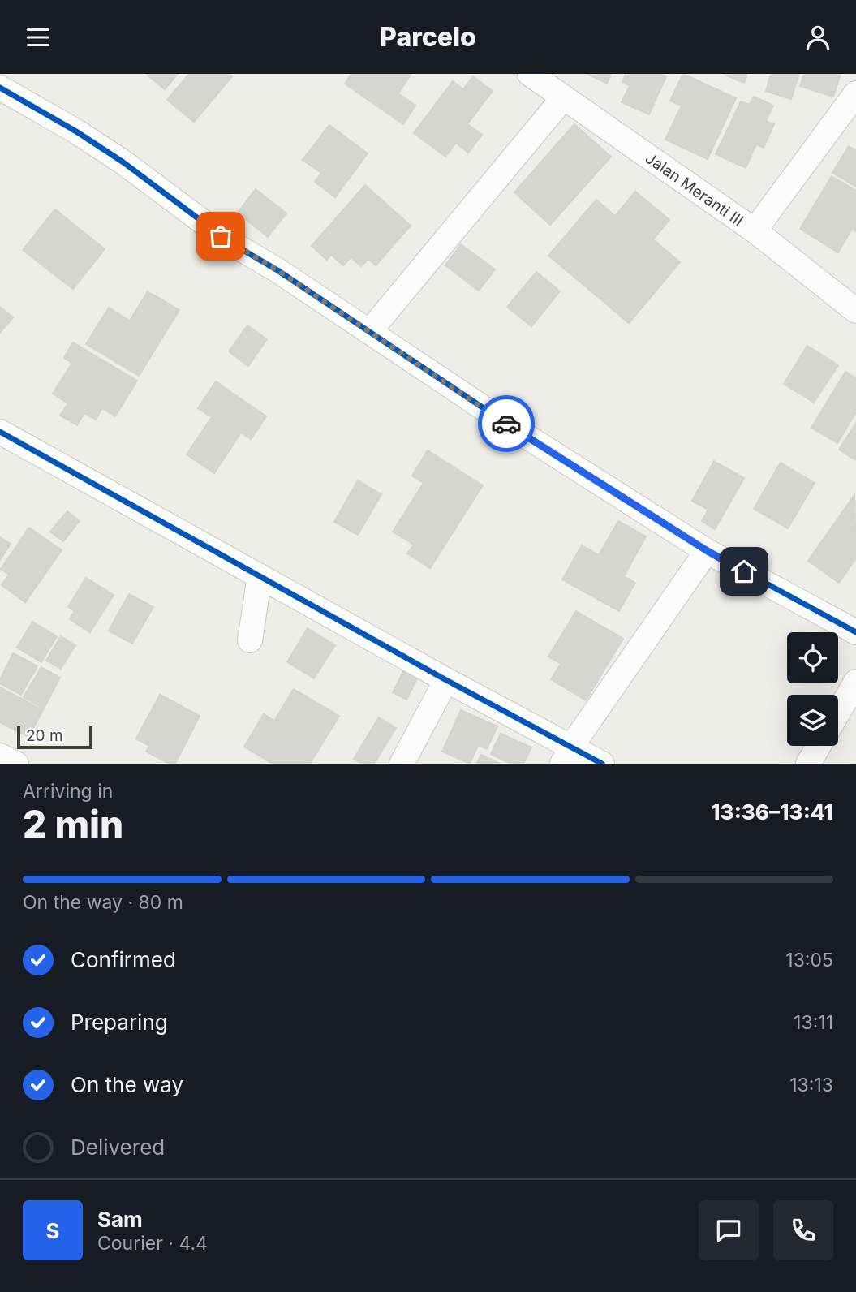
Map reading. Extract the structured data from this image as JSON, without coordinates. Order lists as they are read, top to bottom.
{
  "streets": {
    "street": ["Jalan Meranti III"]
  },
  "scale_bar": "20 m",
  "page": {
    "header": "Parcelo",
    "scale": "20 m",
    "heading": ["2 min", "Arriving in", "13:36–13:41"],
    "panel": ["Sam", "Courier · 4.4"],
    "bar": "On the way · 80 m",
    "list": [
      ["Confirmed", "13:05"],
      ["Preparing", "13:11"],
      ["On the way", "13:13"],
      "Delivered"
    ],
    "round": "S"
  }
}
